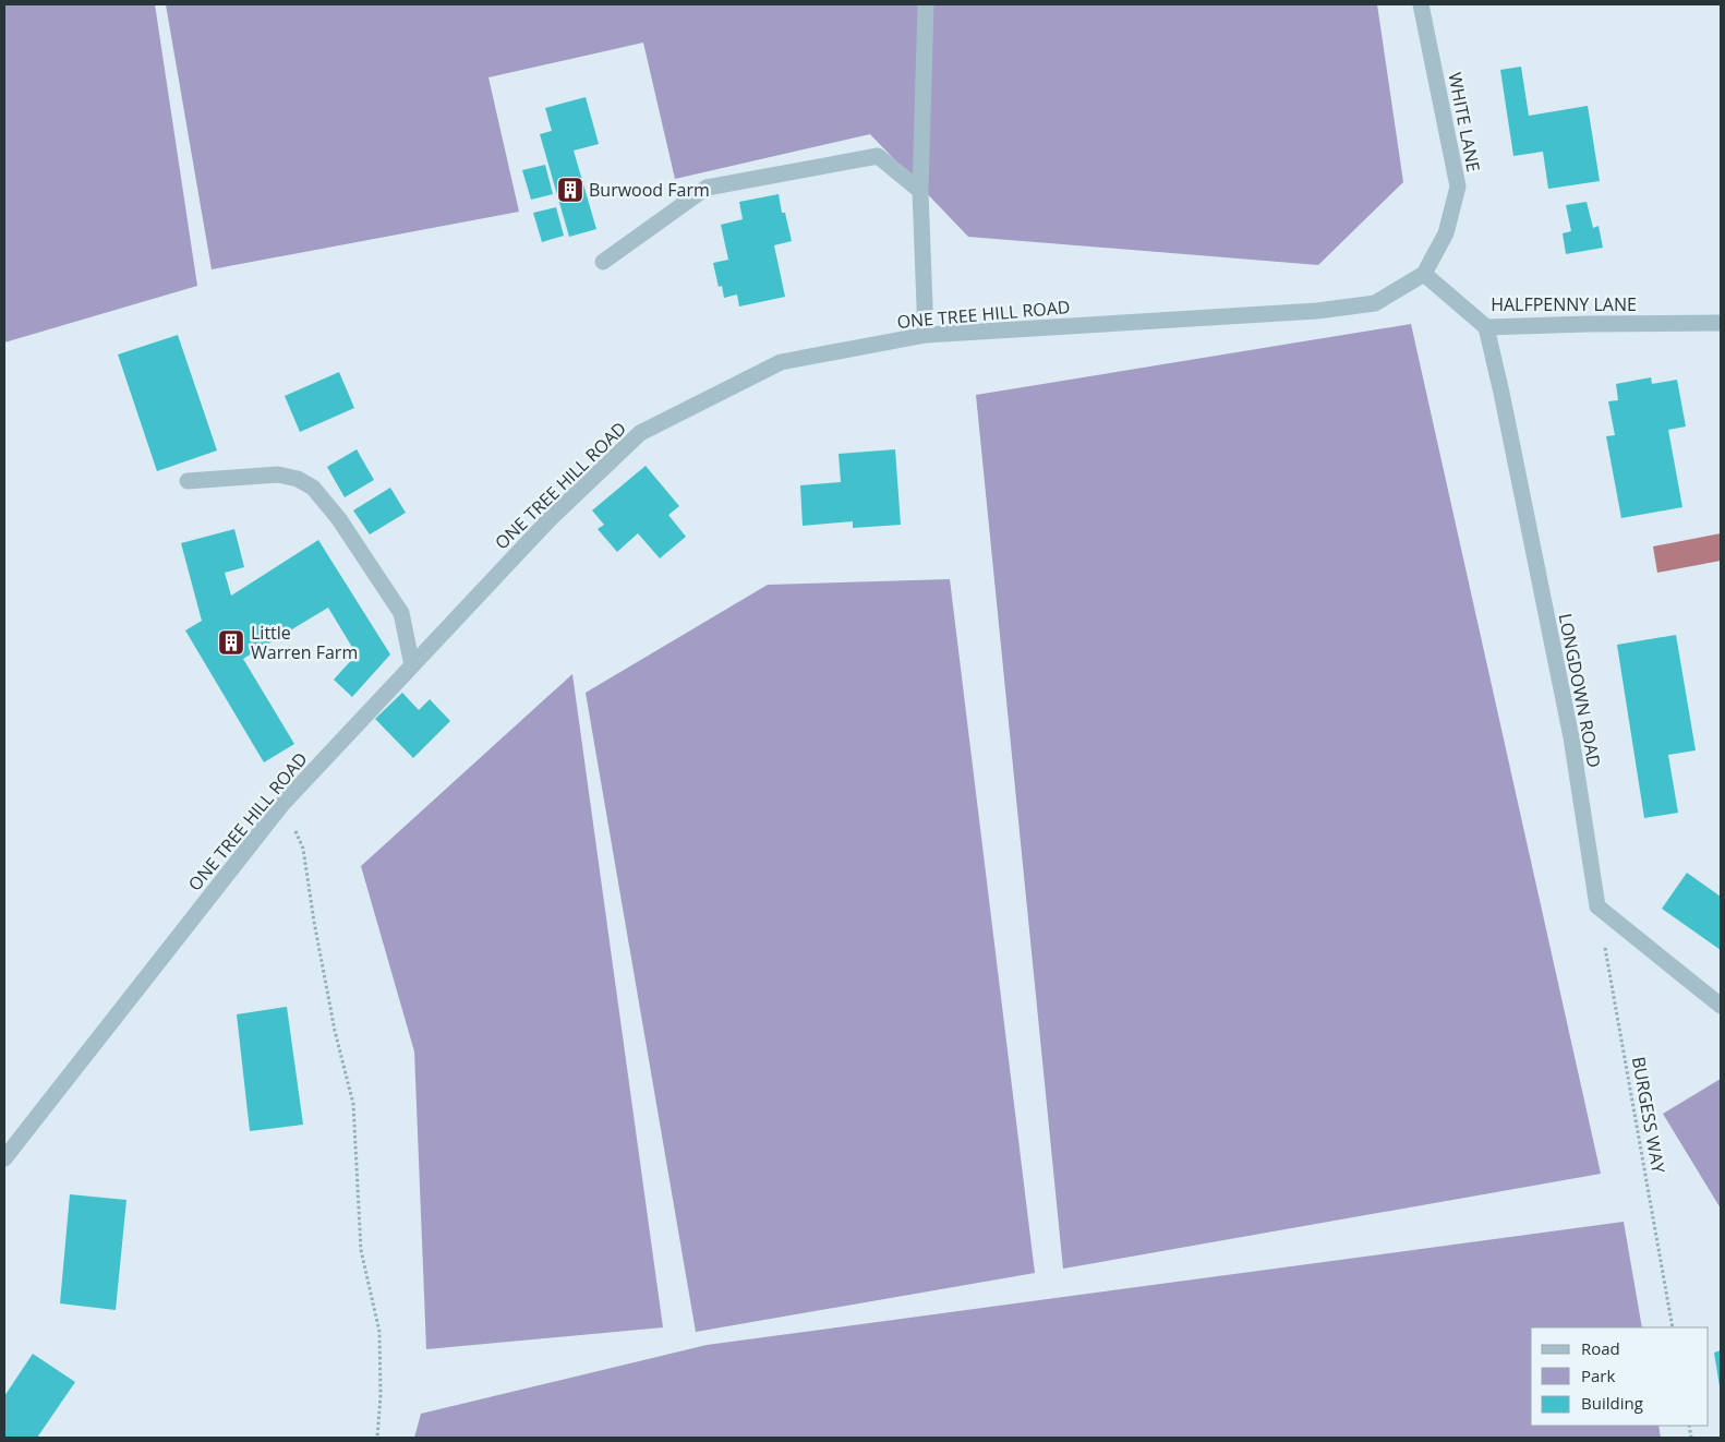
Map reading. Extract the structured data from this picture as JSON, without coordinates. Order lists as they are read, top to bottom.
{
  "streets": {
    "street": [
      "WHITE LANE",
      "HALFPENNY LANE",
      "ONE TREE HILL ROAD",
      "LONGDOWN ROAD"
    ],
    "path": ["BURGESS WAY"]
  },
  "crossings": [
    ["WHITE LANE", "HALFPENNY LANE"],
    ["WHITE LANE", "ONE TREE HILL ROAD"],
    ["HALFPENNY LANE", "ONE TREE HILL ROAD"],
    ["HALFPENNY LANE", "LONGDOWN ROAD"],
    ["LONGDOWN ROAD", "BURGESS WAY"]
  ],
  "places": {
    "building": ["Burwood Farm", "Little Warren Farm"]
  },
  "legend": ["Road", "Park", "Building"]
}
